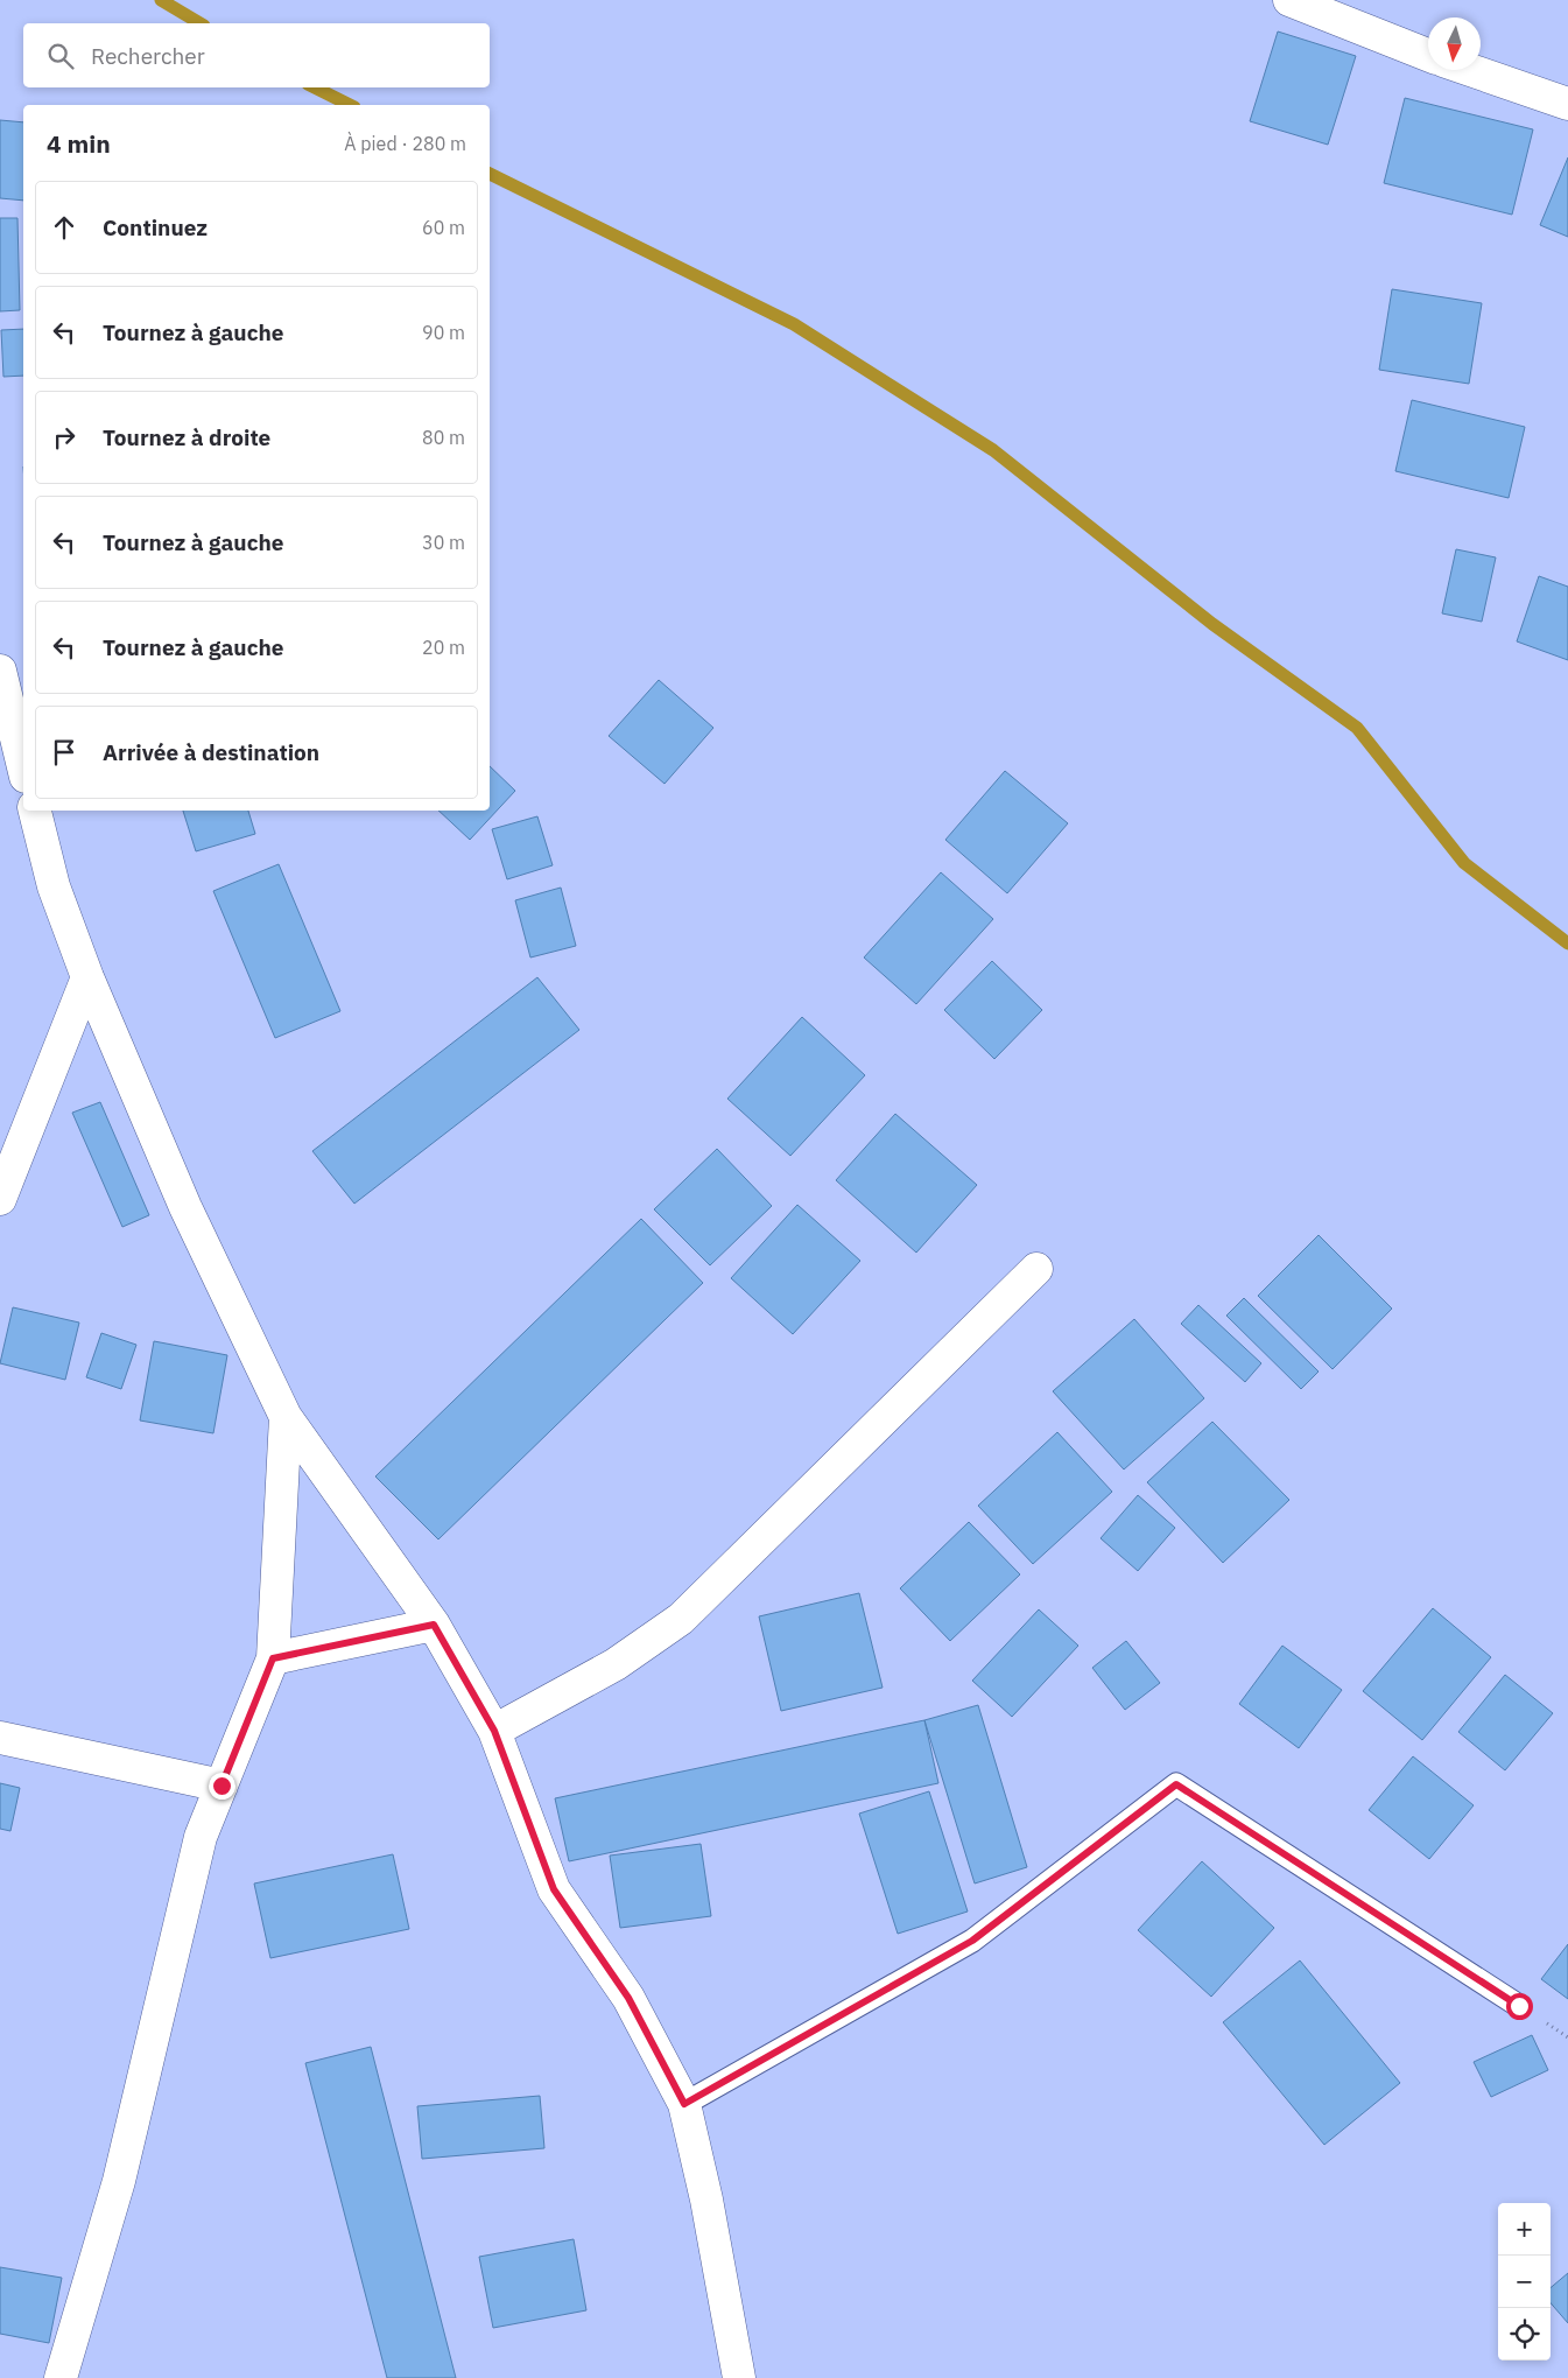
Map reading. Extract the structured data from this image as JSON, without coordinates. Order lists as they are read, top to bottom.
{
  "north": "bottom",
  "page": {
    "search": "Rechercher",
    "heading": ["4 min", "À pied · 280 m"],
    "list": [
      ["Continuez", "60 m"],
      ["Tournez à gauche", "90 m"],
      ["Tournez à droite", "80 m"],
      ["Tournez à gauche", "30 m"],
      ["Tournez à gauche", "20 m"],
      "Arrivée à destination"
    ],
    "map_buttons": ["+", "−"]
  }
}
